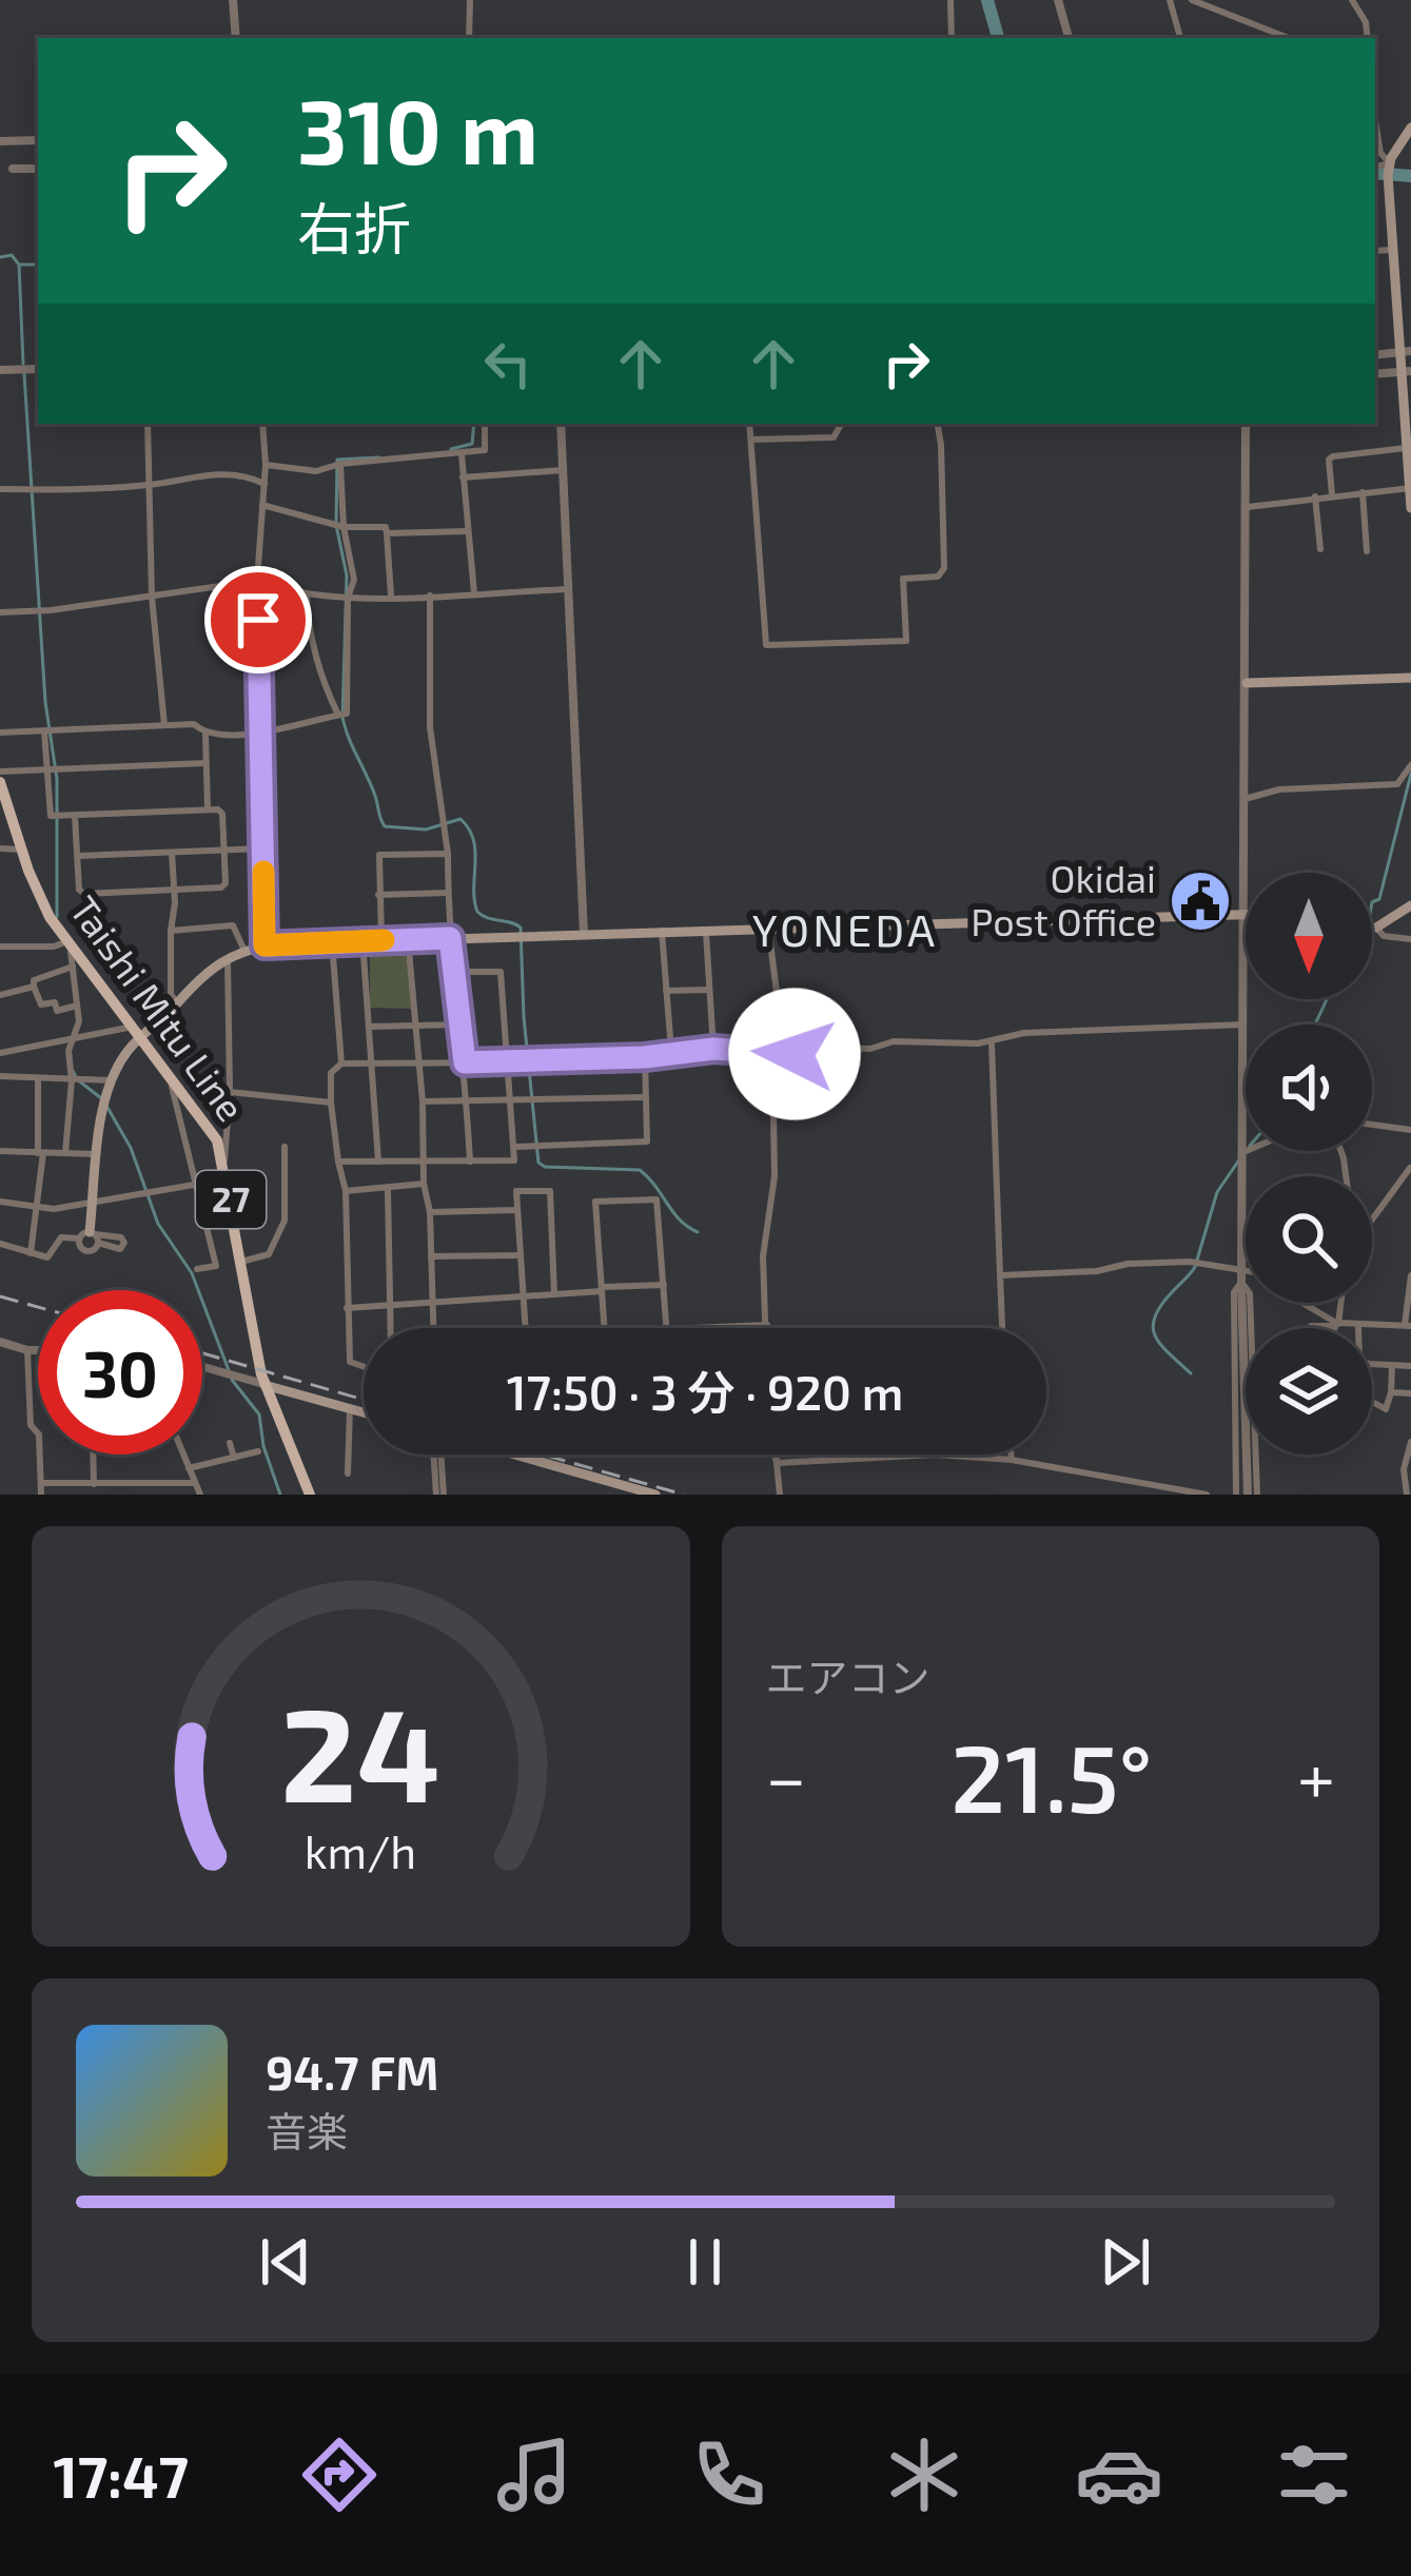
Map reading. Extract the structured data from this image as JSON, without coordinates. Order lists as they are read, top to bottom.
{
  "streets": {
    "main road": ["Taishi Mitu Line", "27"]
  },
  "districts": ["YONEDA"],
  "places": {
    "public building": ["Okidai Post Office"]
  },
  "north": "bottom",
  "page": {
    "turn": ["310 m", "右折"],
    "limit": "30",
    "trip": "17:50 · 3 分 · 920 m",
    "tile": "エアコン",
    "heat": ["−", "21.5°", "+"],
    "song": ["94.7 FM", "音楽"],
    "tabs": "17:47",
    "gauge": ["24", "km/h"]
  }
}
